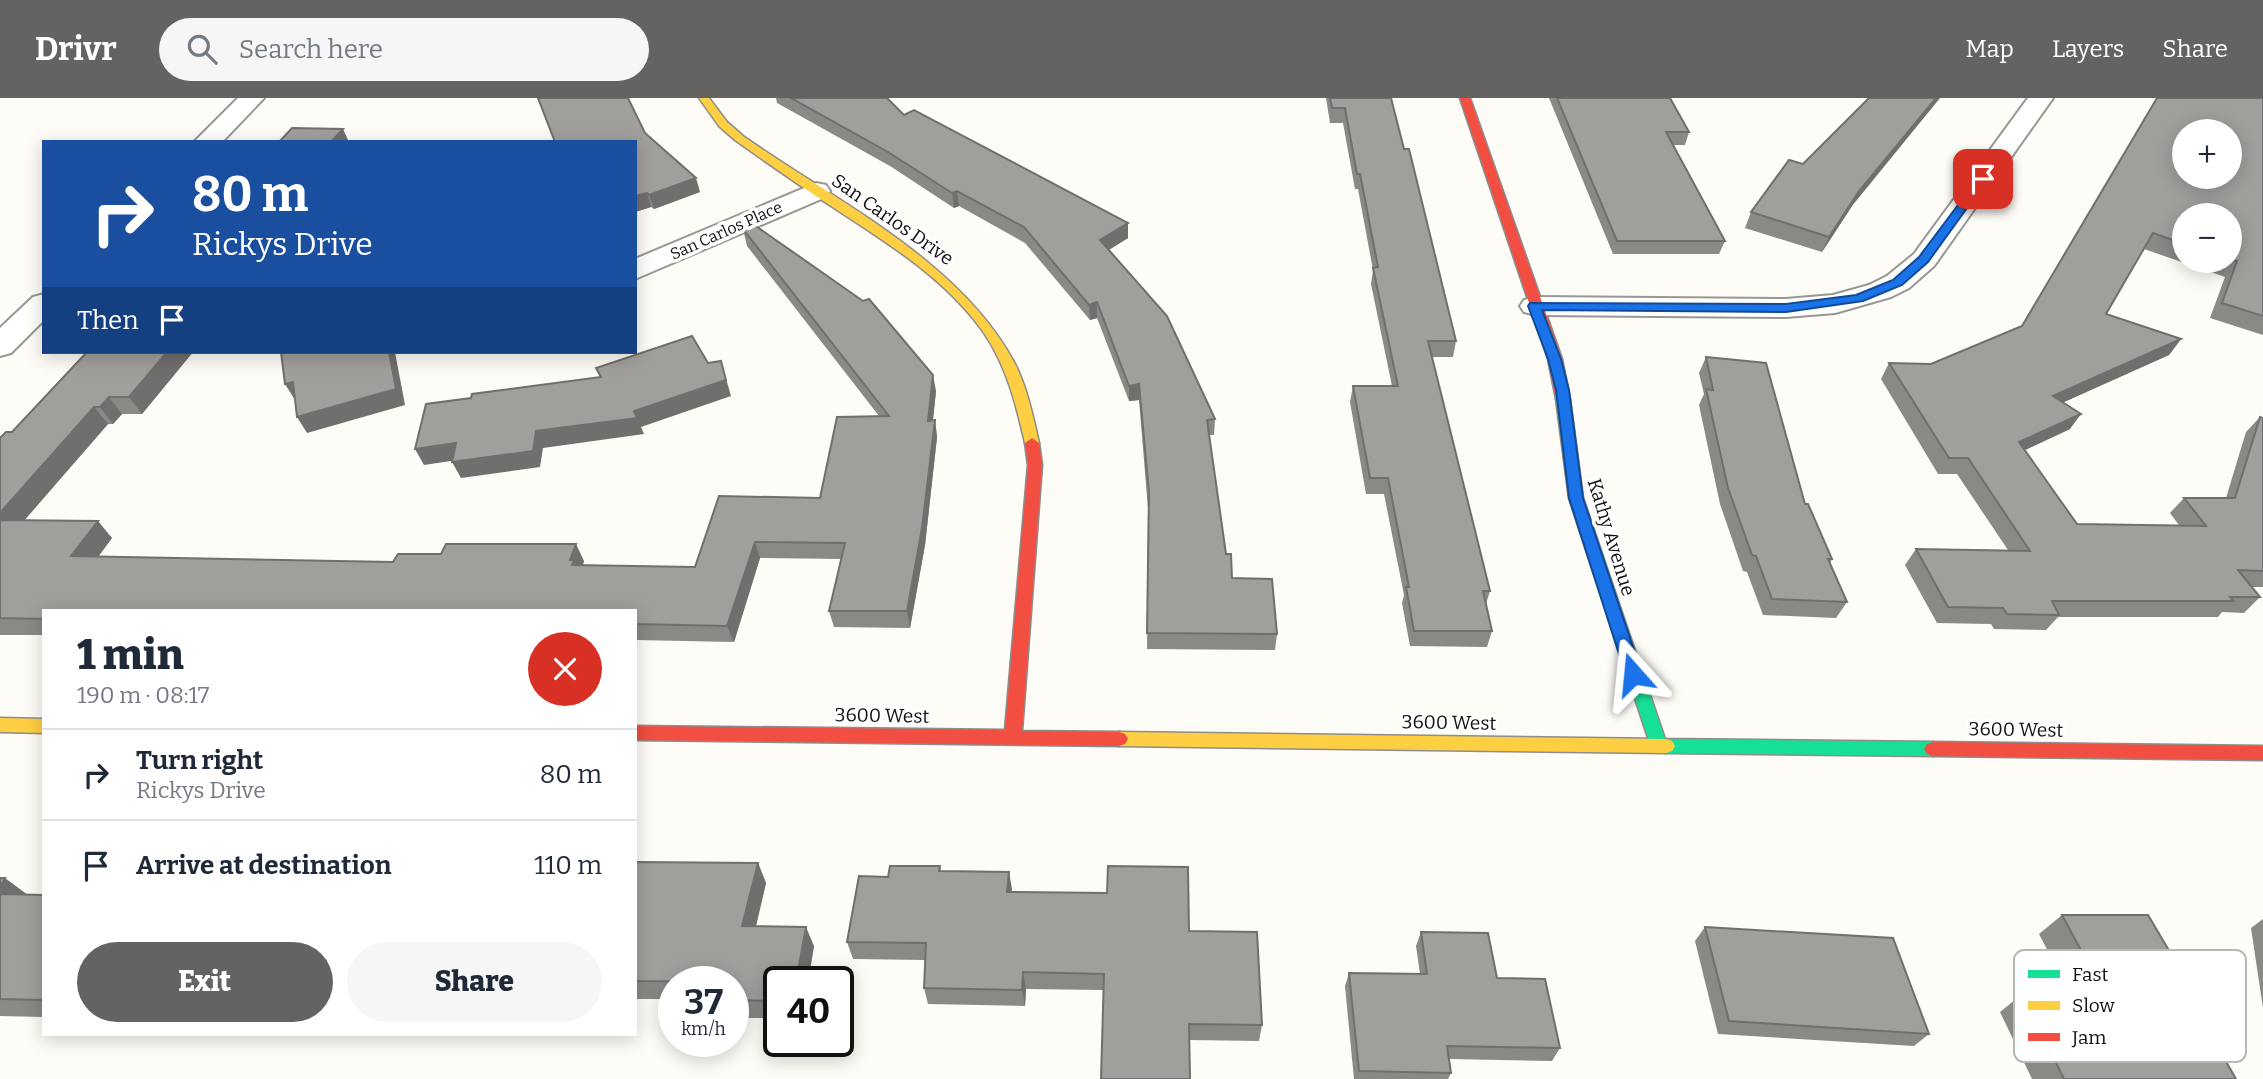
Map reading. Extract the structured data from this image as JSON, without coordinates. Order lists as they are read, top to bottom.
{
  "streets": {
    "street": [
      "San Carlos Drive",
      "San Carlos Place",
      "Kathy Avenue",
      "3600 West"
    ]
  },
  "crossings": [
    ["San Carlos Drive", "San Carlos Place"],
    ["San Carlos Drive", "3600 West"],
    ["Kathy Avenue", "3600 West"]
  ],
  "legend": ["Fast", "Slow", "Jam"],
  "page": {
    "header": "Drivr",
    "search": "Search here",
    "nav": ["Map", "Layers", "Share"],
    "map_buttons": ["+", "−"],
    "turn": ["80 m", "Rickys Drive"],
    "then": "Then",
    "heading": ["1 min", "190 m · 08:17"],
    "list": [
      {
        "name": "Turn right",
        "note": "Rickys Drive",
        "value": "80 m"
      },
      {
        "name": "Arrive at destination",
        "value": "110 m"
      }
    ],
    "buttons": ["Exit", "Share"],
    "speed": "37 km/h",
    "limit": "40"
  }
}
